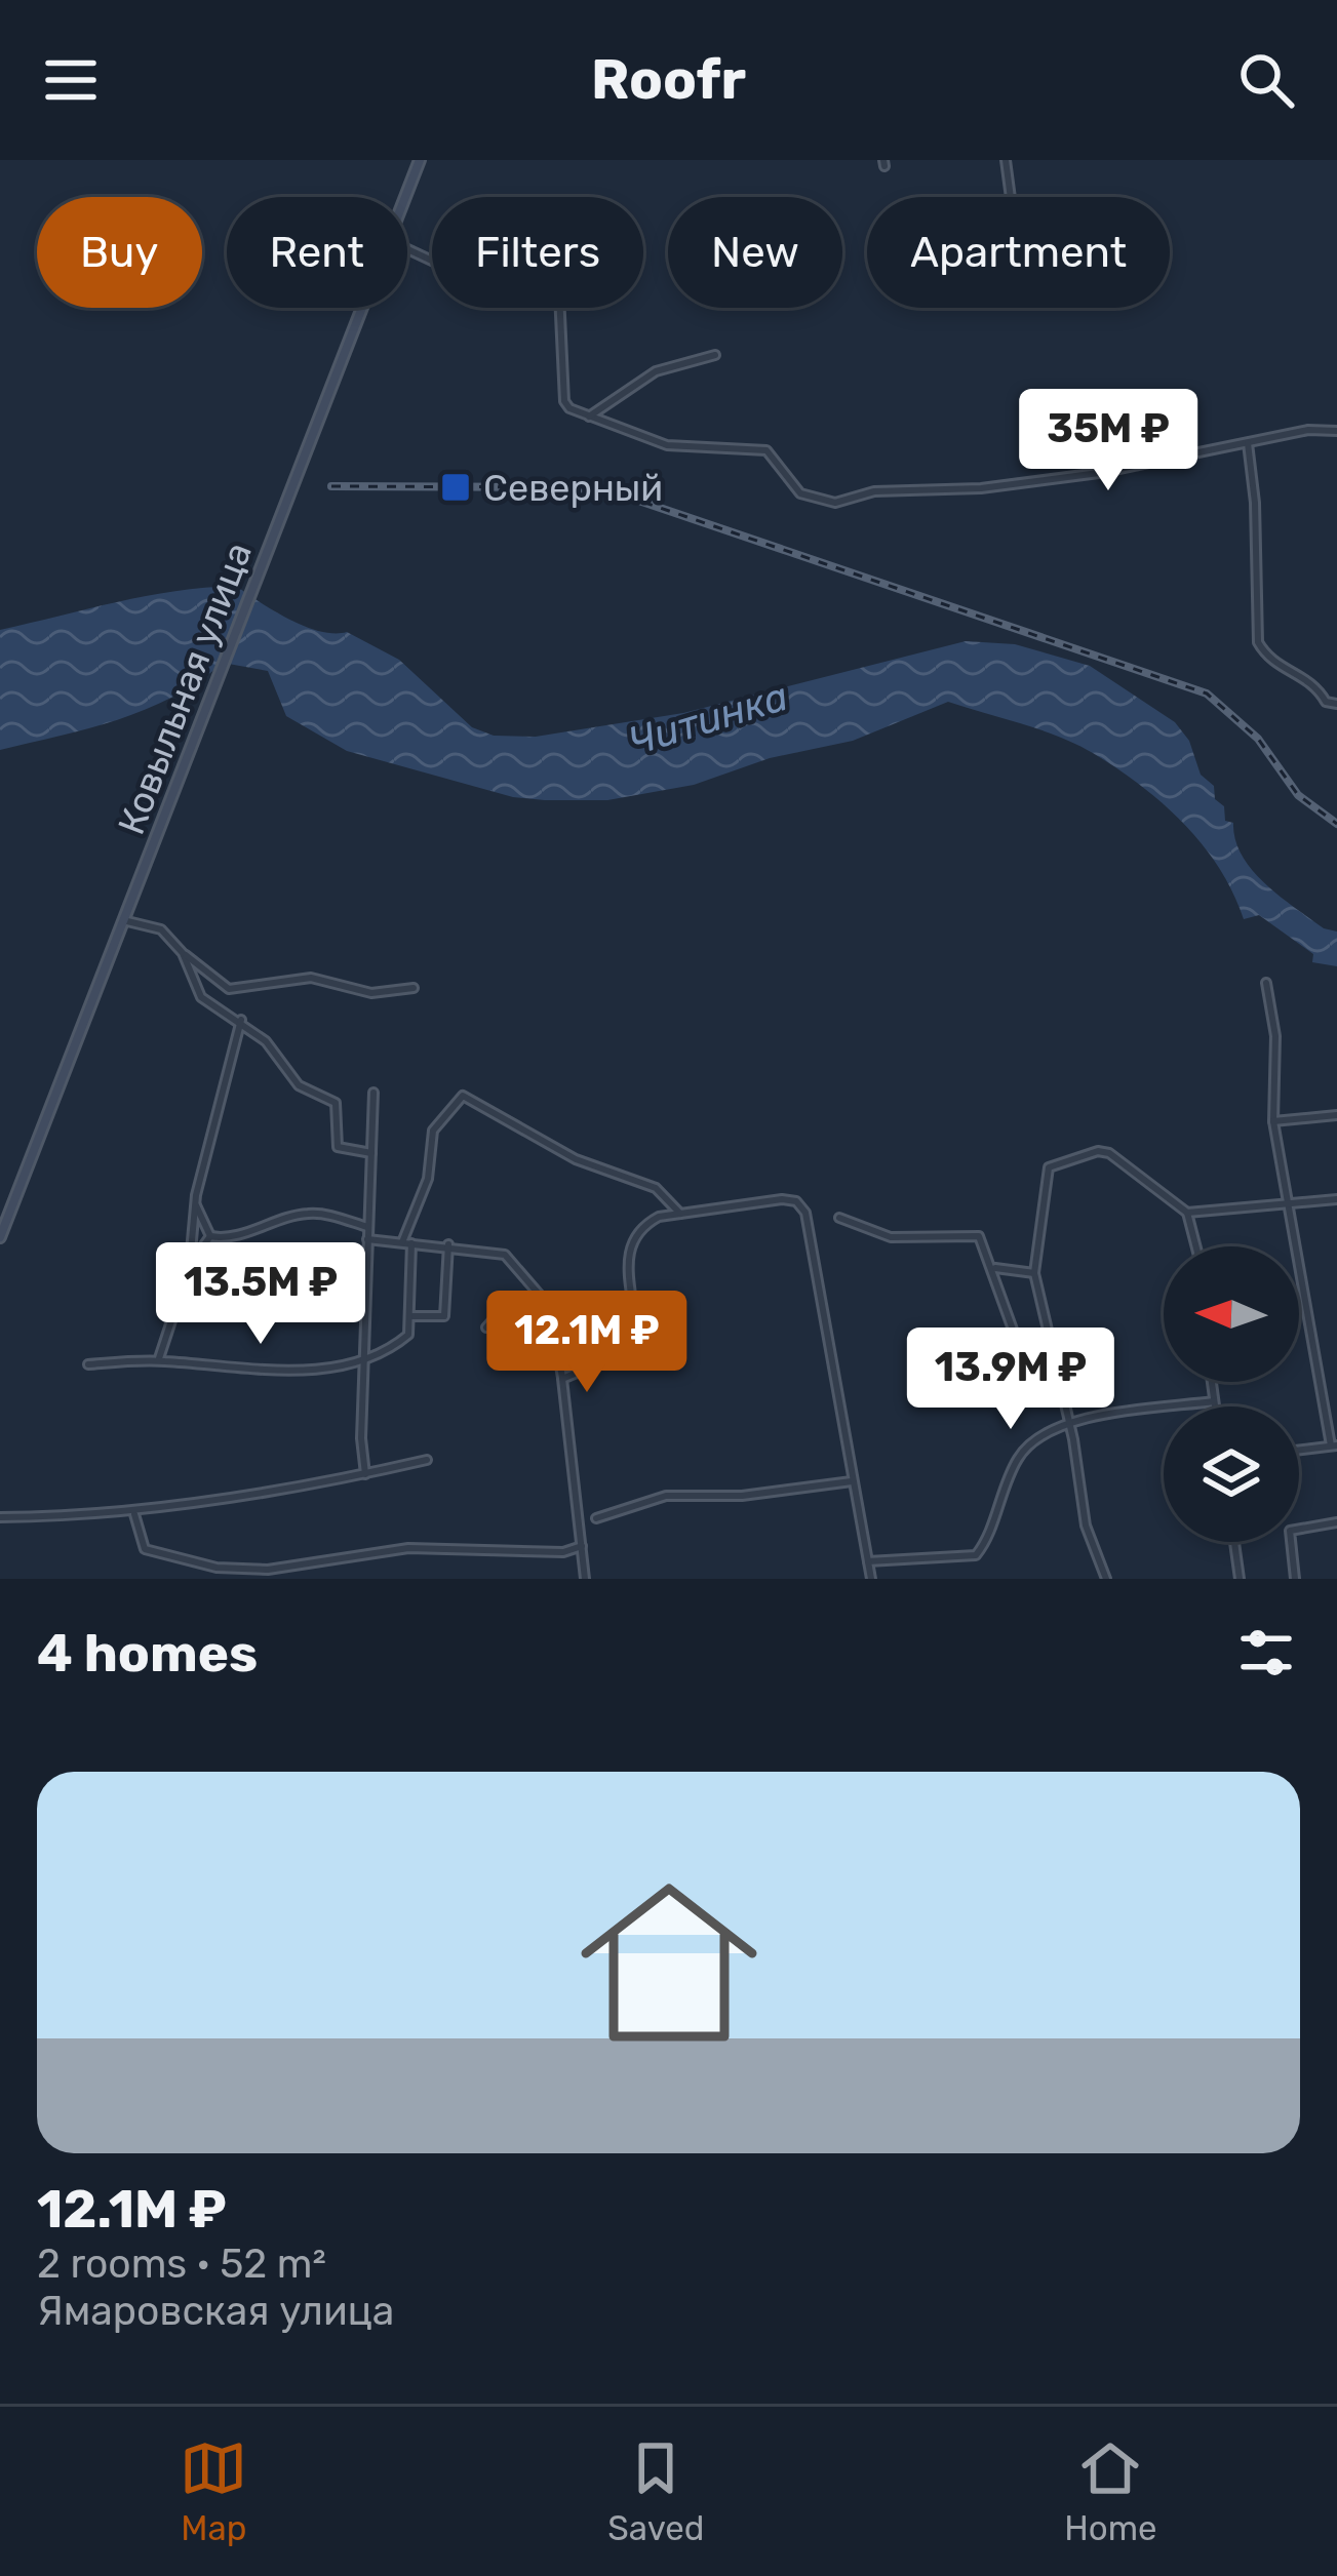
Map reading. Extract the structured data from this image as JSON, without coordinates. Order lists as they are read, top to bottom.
{
  "streets": {
    "main road": ["Ковыльная улица"]
  },
  "water": ["Читинка"],
  "places": {
    "transit": ["Северный"]
  },
  "north": "left",
  "page": {
    "header": "Roofr",
    "chip": [
      "Buy",
      "Rent",
      "Filters",
      "New",
      "Apartment"
    ],
    "price": [
      "35M ₽",
      "13.5M ₽",
      "12.1M ₽",
      "13.9M ₽"
    ],
    "heading": "4 homes",
    "list": [
      {
        "name": "12.1M ₽",
        "note": "2 rooms · 52 m² · Ямаровская улица"
      }
    ],
    "tabs": ["Map", "Saved", "Home"]
  }
}
